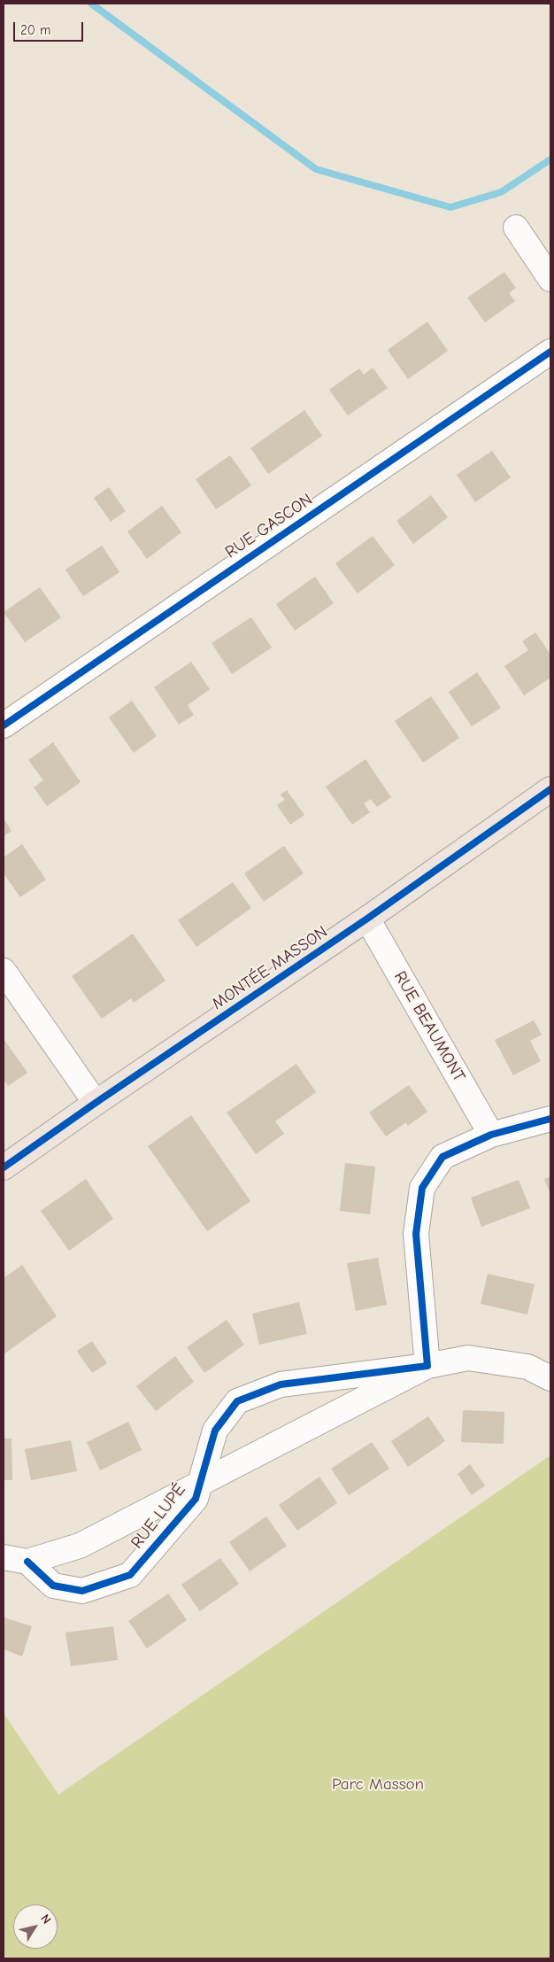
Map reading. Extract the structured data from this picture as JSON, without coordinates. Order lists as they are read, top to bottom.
{
  "streets": {
    "main road": ["MONTÉE MASSON"],
    "street": ["RUE GASCON", "RUE BEAUMONT", "RUE LUPÉ"]
  },
  "crossings": [
    ["MONTÉE MASSON", "RUE BEAUMONT"]
  ],
  "parks": ["Parc Masson"],
  "scale_bar": "20 m",
  "north": "top right"
}
